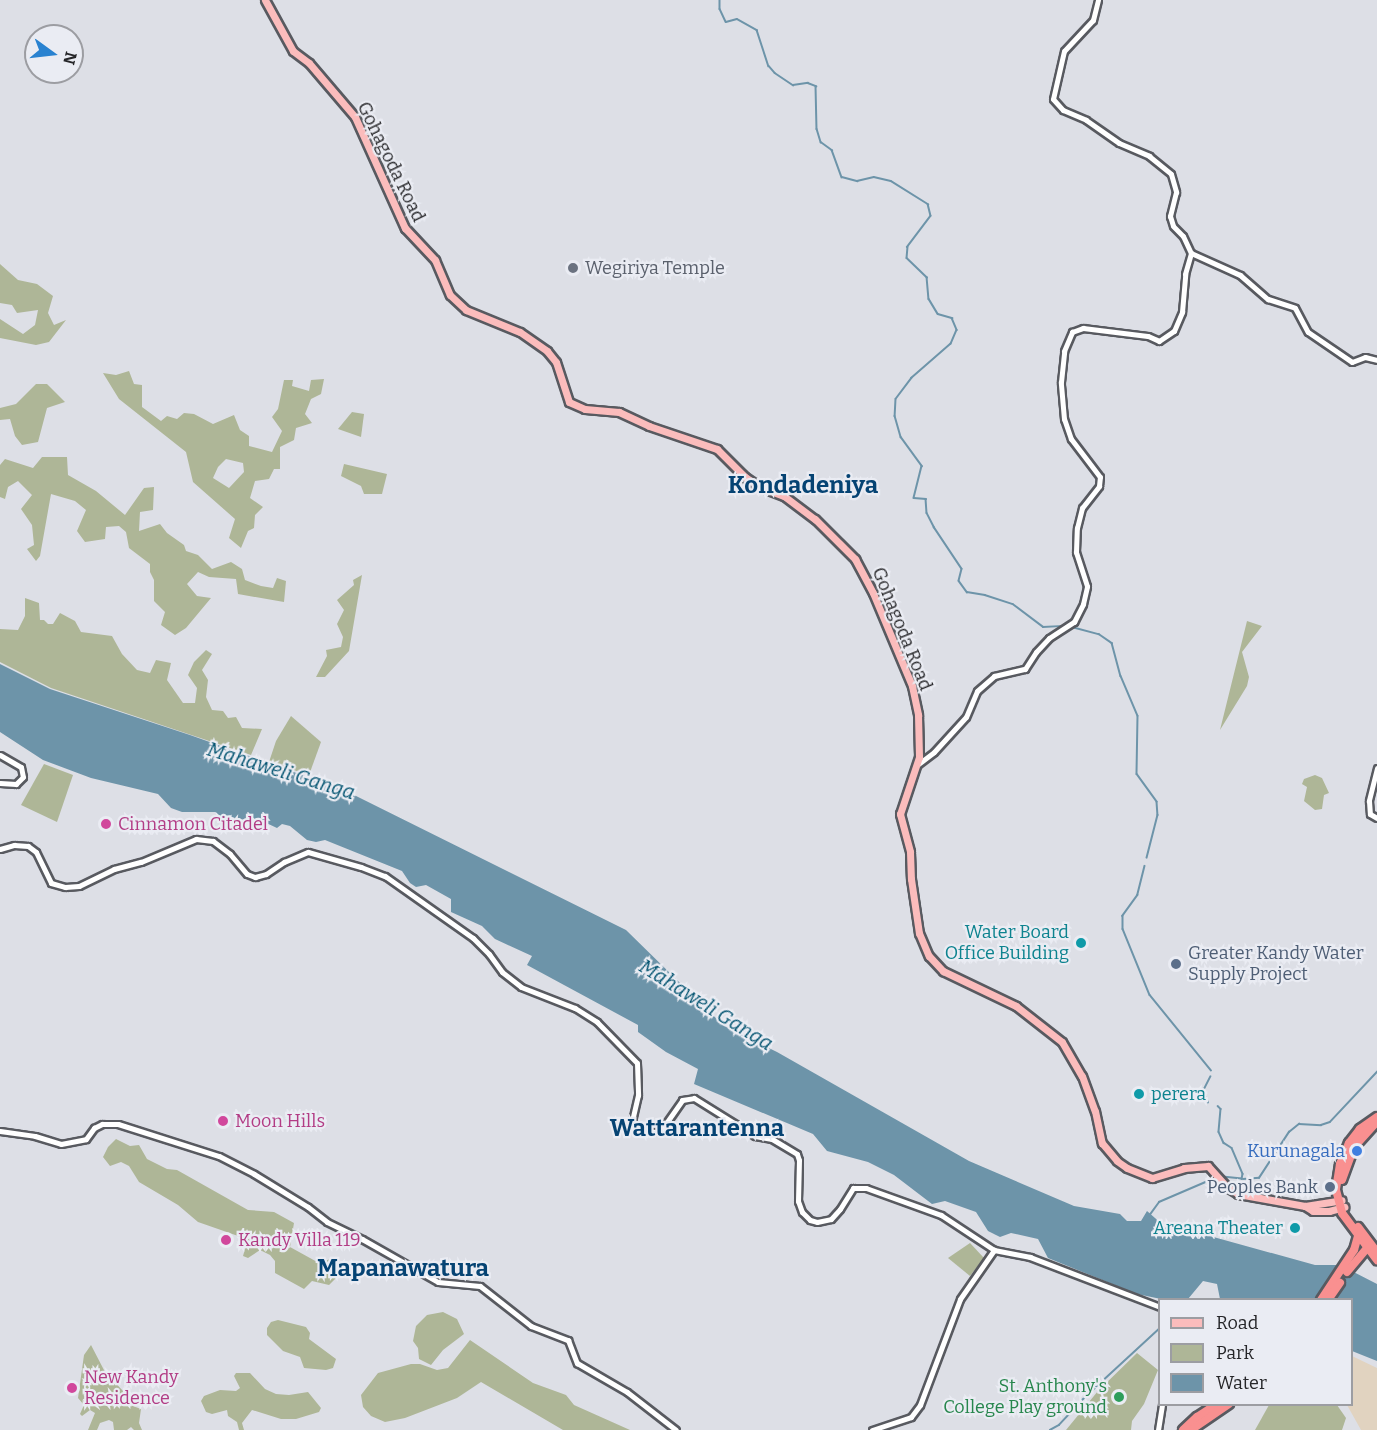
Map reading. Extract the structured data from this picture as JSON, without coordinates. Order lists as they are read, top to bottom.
{
  "streets": {
    "main road": ["Gohagoda Road"]
  },
  "districts": ["Kondadeniya", "Wattarantenna", "Mapanawatura"],
  "water": ["Mahaweli Ganga"],
  "places": [
    "Wegiriya Temple",
    "Cinnamon Citadel",
    "Water Board Office Building",
    "Greater Kandy Water Supply Project",
    "perera",
    "Moon Hills",
    "Kurunagala",
    "Peoples Bank",
    "Areana Theater",
    "Kandy Villa 119",
    "New Kandy Residence",
    "St. Anthony's College Play ground"
  ],
  "legend": ["Road", "Park", "Water"],
  "north": "right"
}
